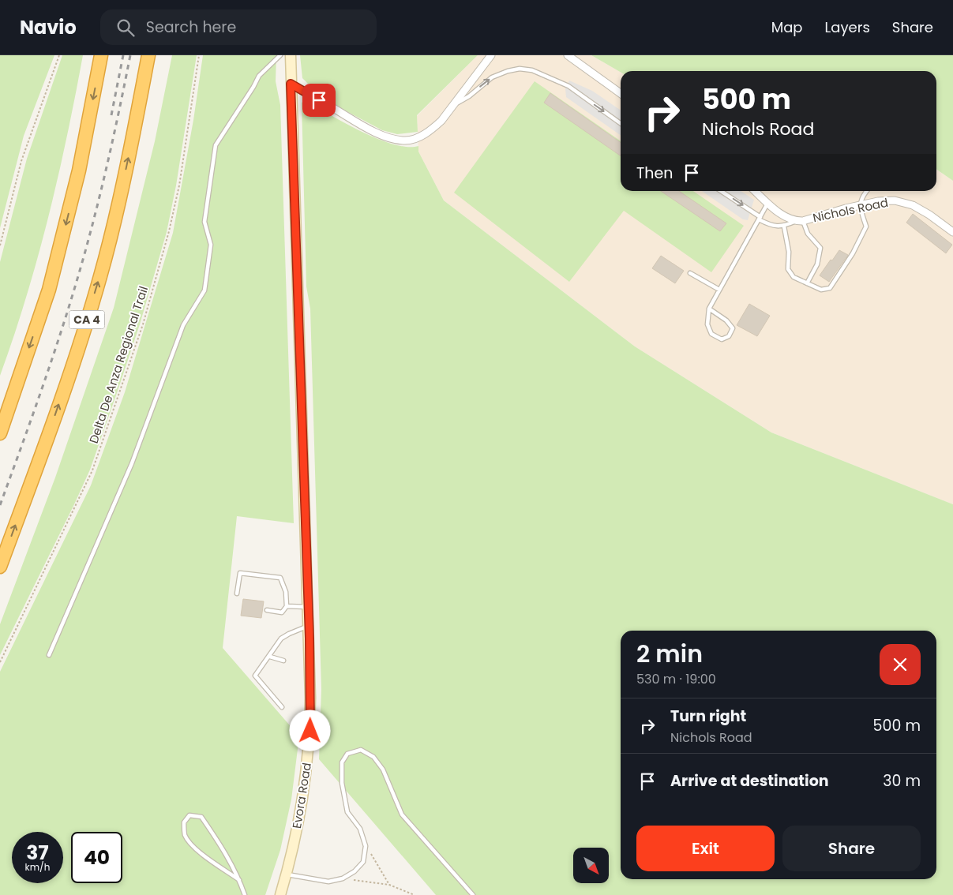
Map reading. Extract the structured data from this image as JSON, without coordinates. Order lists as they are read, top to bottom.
{
  "streets": {
    "highway": ["CA 4"],
    "street": ["Nichols Road", "Evora Road"],
    "path": ["Delta De Anza Regional Trail"]
  },
  "north": "bottom right",
  "page": {
    "header": "Navio",
    "search": "Search here",
    "nav": ["Map", "Layers", "Share"],
    "turn": ["500 m", "Nichols Road"],
    "then": "Then",
    "heading": ["2 min", "530 m · 19:00"],
    "list": [
      {
        "name": "Turn right",
        "note": "Nichols Road",
        "value": "500 m"
      },
      {
        "name": "Arrive at destination",
        "value": "30 m"
      }
    ],
    "buttons": ["Exit", "Share"],
    "speed": "37 km/h",
    "limit": "40"
  }
}
